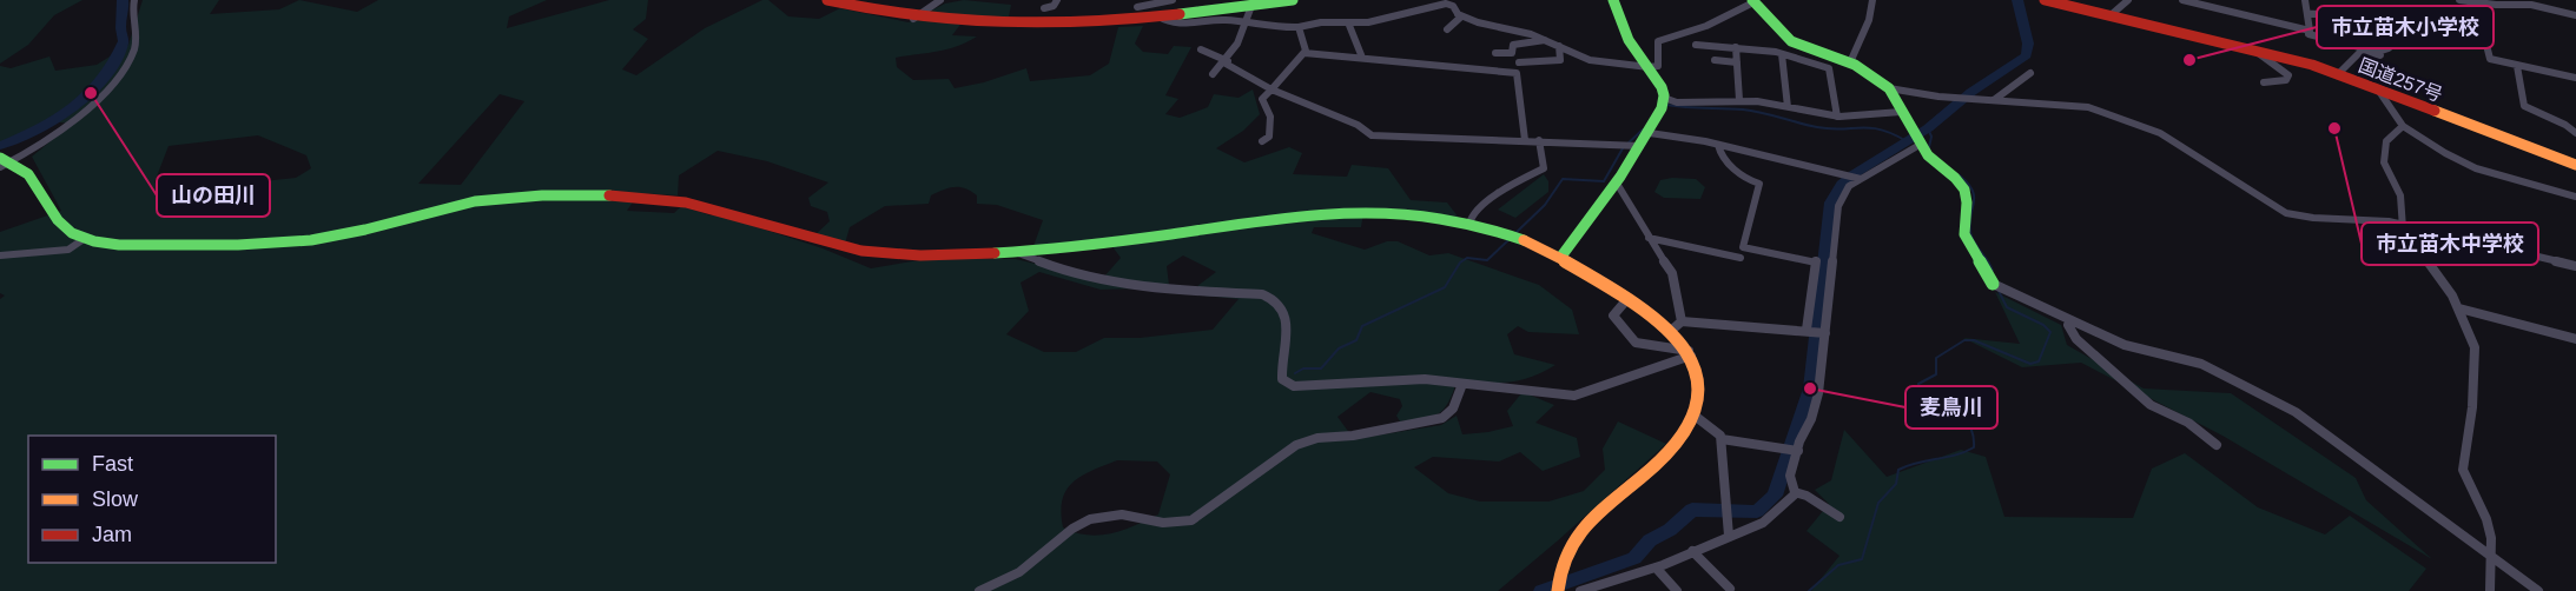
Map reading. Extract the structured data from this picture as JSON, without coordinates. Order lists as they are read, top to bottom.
{
  "streets": {
    "main road": ["国道257号"]
  },
  "places": [
    "市立苗木小学校",
    "山の田川",
    "市立苗木中学校",
    "麦鳥川"
  ],
  "legend": ["Fast", "Slow", "Jam"]
}
